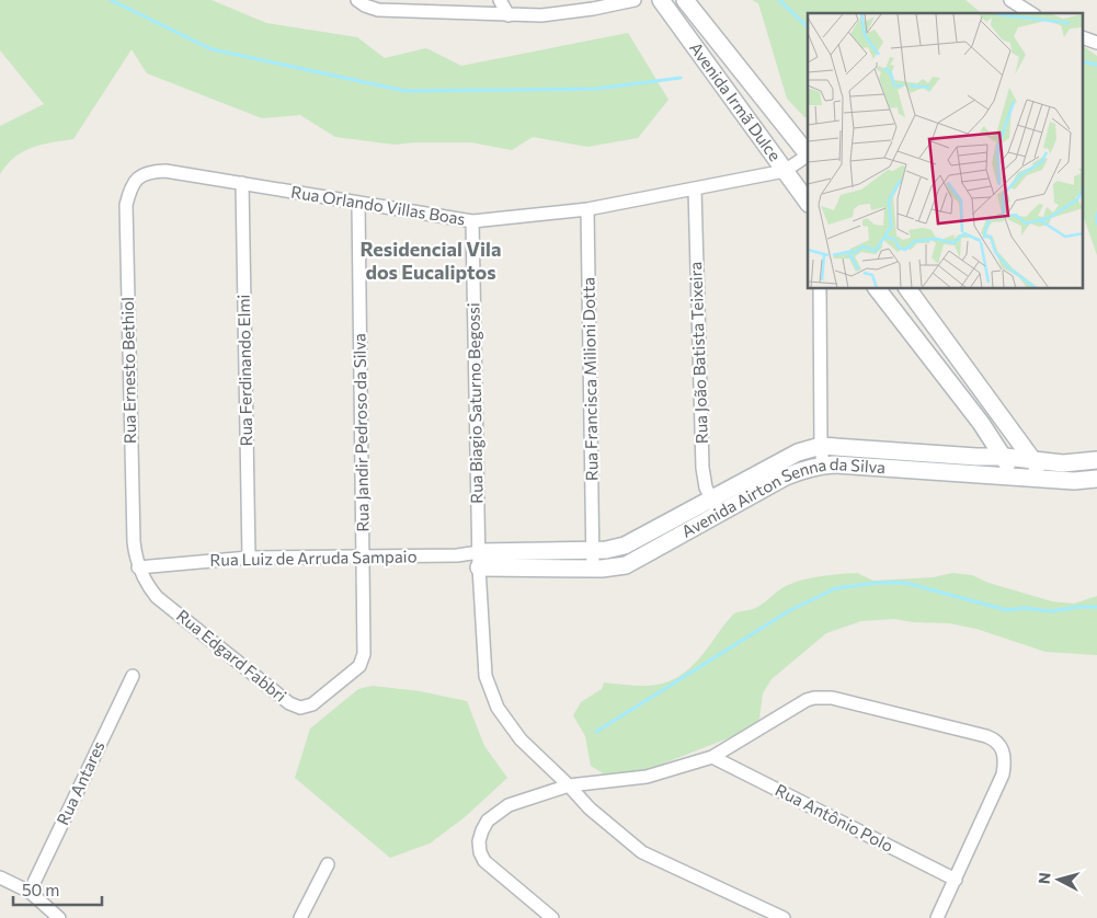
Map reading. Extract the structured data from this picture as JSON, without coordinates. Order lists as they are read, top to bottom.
{
  "streets": {
    "street": [
      "Avenida Irmã Dulce",
      "Rua Orlando Villas Boas",
      "Rua João Batista Teixeira",
      "Rua Ernesto Bethiol",
      "Rua Ferdinando Elmi",
      "Rua Francisca Milioni Dotta",
      "Rua Biagio Saturno Begossi",
      "Rua Jandir Pedroso da Silva",
      "Avenida Airton Senna da Silva",
      "Rua Luiz de Arruda Sampaio",
      "Rua Edgard Fabbri",
      "Rua Antares",
      "Rua Antônio Polo"
    ]
  },
  "crossings": [
    ["Avenida Irmã Dulce", "Rua Orlando Villas Boas"],
    ["Rua Orlando Villas Boas", "Rua João Batista Teixeira"],
    ["Rua Orlando Villas Boas", "Rua Ernesto Bethiol"],
    ["Rua Orlando Villas Boas", "Rua Ferdinando Elmi"],
    ["Rua Orlando Villas Boas", "Rua Francisca Milioni Dotta"],
    ["Rua Orlando Villas Boas", "Rua Biagio Saturno Begossi"],
    ["Rua Orlando Villas Boas", "Rua Jandir Pedroso da Silva"],
    ["Rua João Batista Teixeira", "Avenida Airton Senna da Silva"],
    ["Rua Ernesto Bethiol", "Rua Luiz de Arruda Sampaio"],
    ["Rua Ernesto Bethiol", "Rua Edgard Fabbri"],
    ["Rua Ferdinando Elmi", "Rua Luiz de Arruda Sampaio"],
    ["Rua Francisca Milioni Dotta", "Avenida Airton Senna da Silva"],
    ["Rua Biagio Saturno Begossi", "Avenida Airton Senna da Silva"],
    ["Rua Biagio Saturno Begossi", "Rua Luiz de Arruda Sampaio"],
    ["Rua Jandir Pedroso da Silva", "Rua Luiz de Arruda Sampaio"],
    ["Rua Jandir Pedroso da Silva", "Rua Edgard Fabbri"],
    ["Avenida Airton Senna da Silva", "Rua Luiz de Arruda Sampaio"],
    ["Rua Luiz de Arruda Sampaio", "Rua Edgard Fabbri"]
  ],
  "districts": ["Residencial Vila dos Eucaliptos"],
  "scale_bar": "50 m",
  "north": "left"
}
